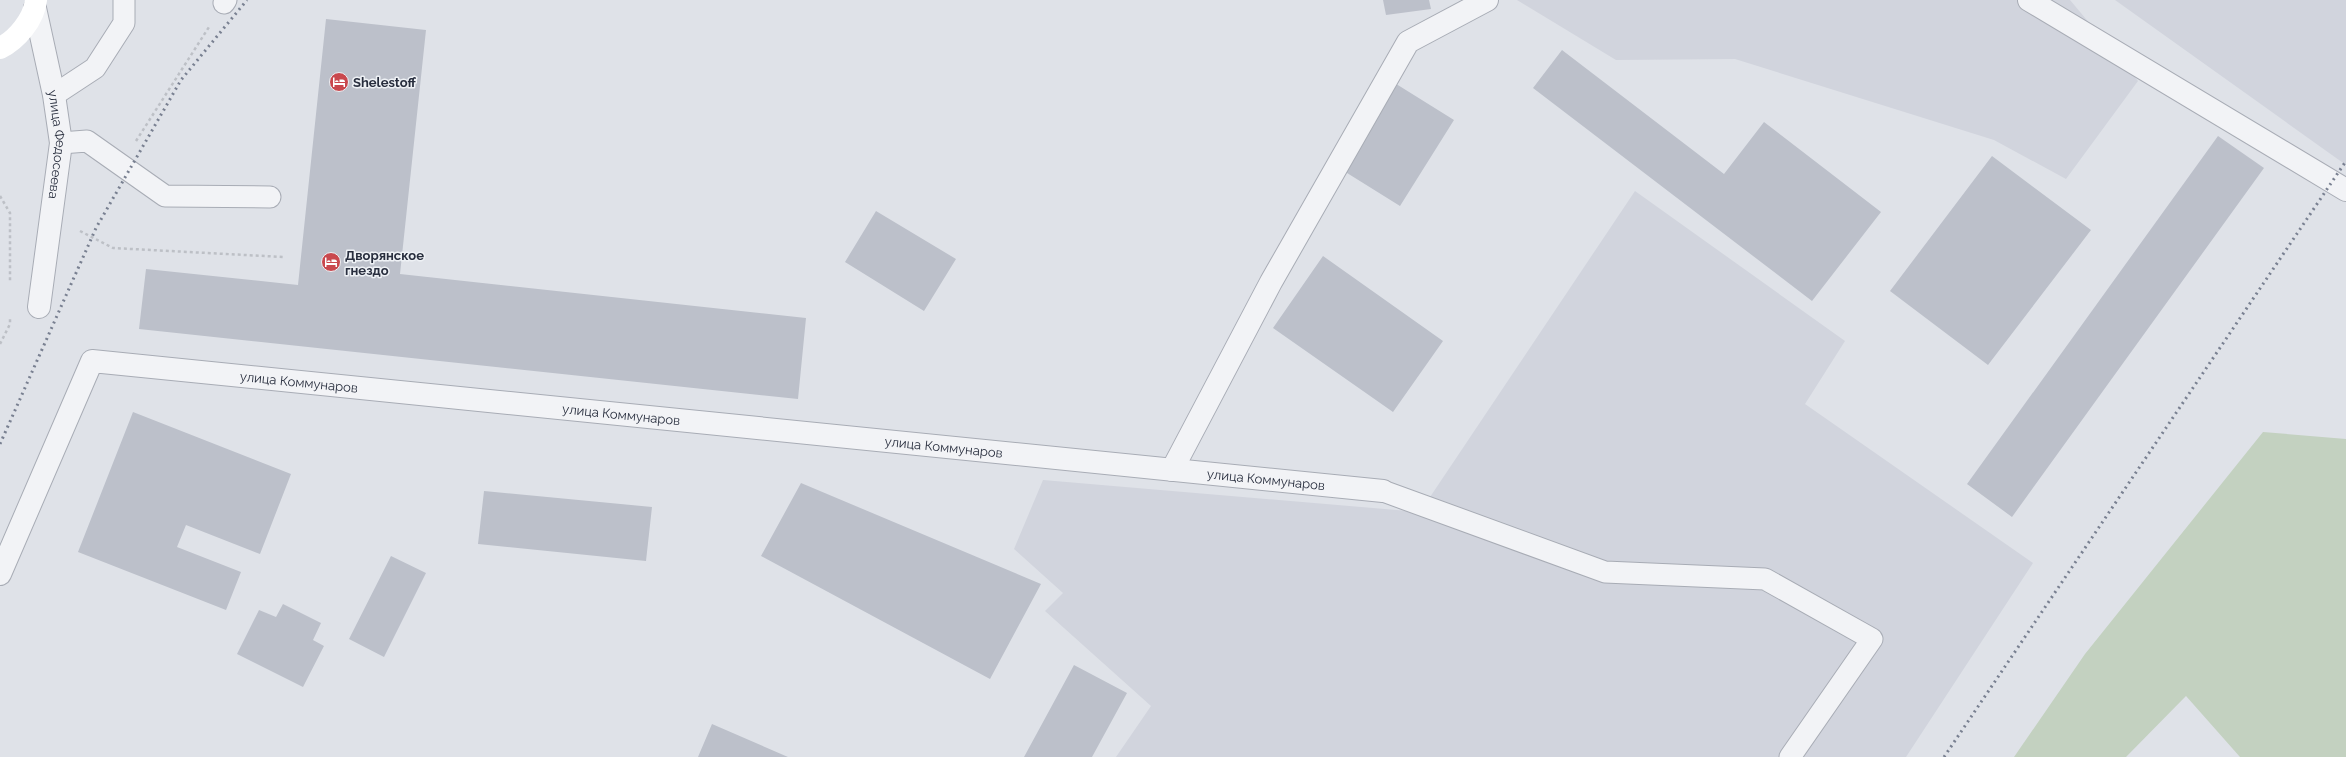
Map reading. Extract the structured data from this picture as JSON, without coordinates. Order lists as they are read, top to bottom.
{
  "streets": {
    "street": ["улица Федосеева", "улица Коммунаров"]
  },
  "places": {
    "hotel": ["Shelestoff", "Дворянское гнездо"]
  }
}
